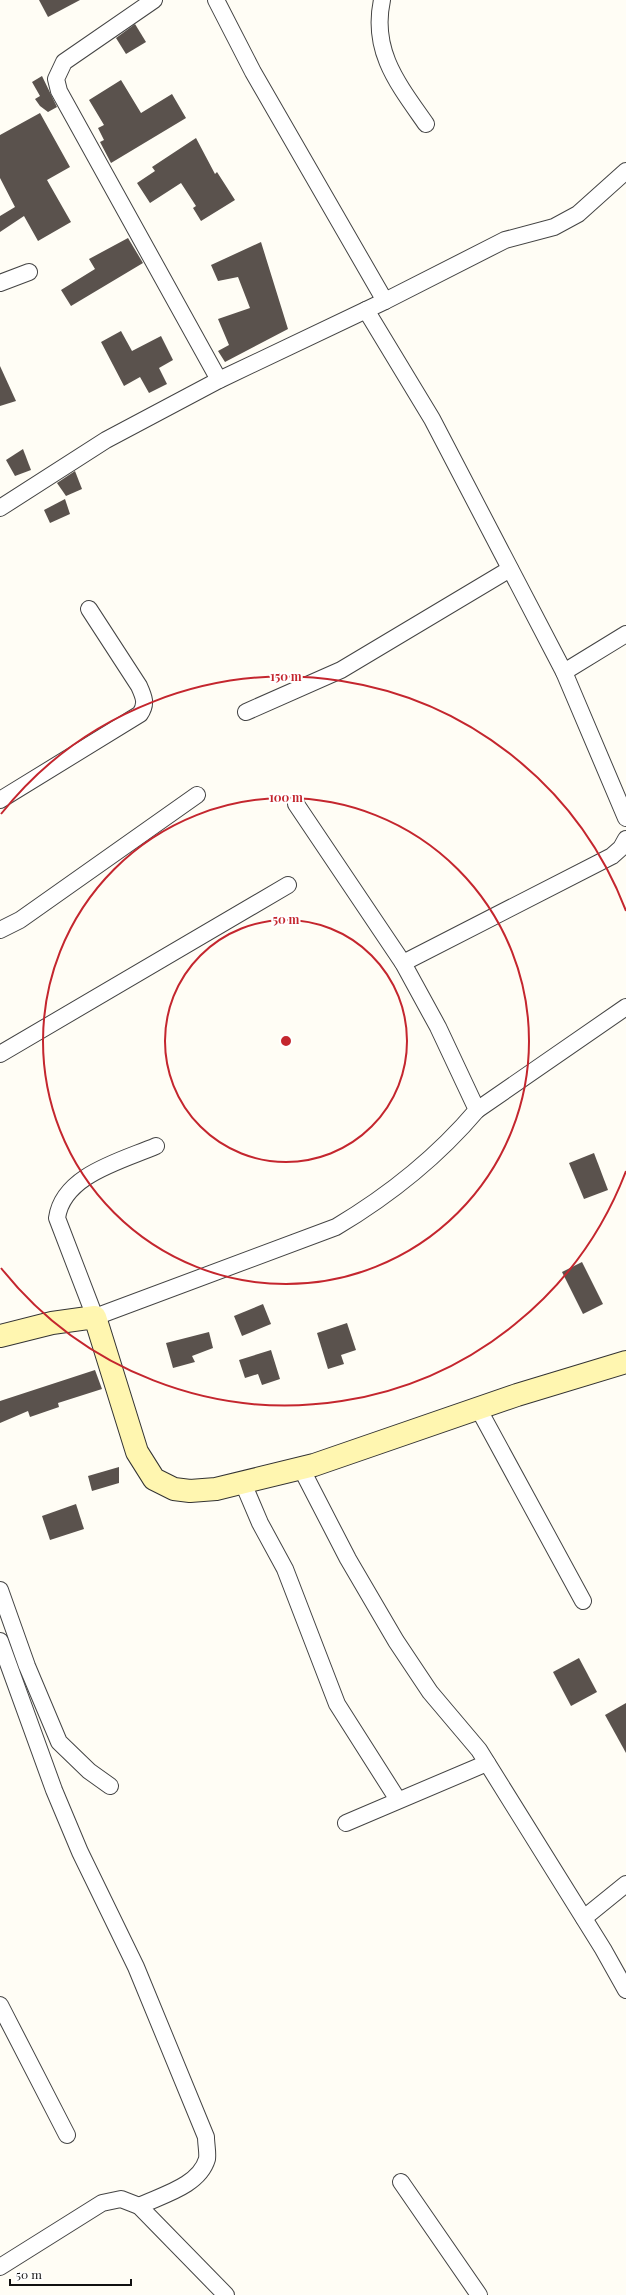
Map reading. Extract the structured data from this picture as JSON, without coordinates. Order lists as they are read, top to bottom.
{
  "scale_bar": "50 m",
  "rings": ["150 m", "100 m", "50 m"]
}
